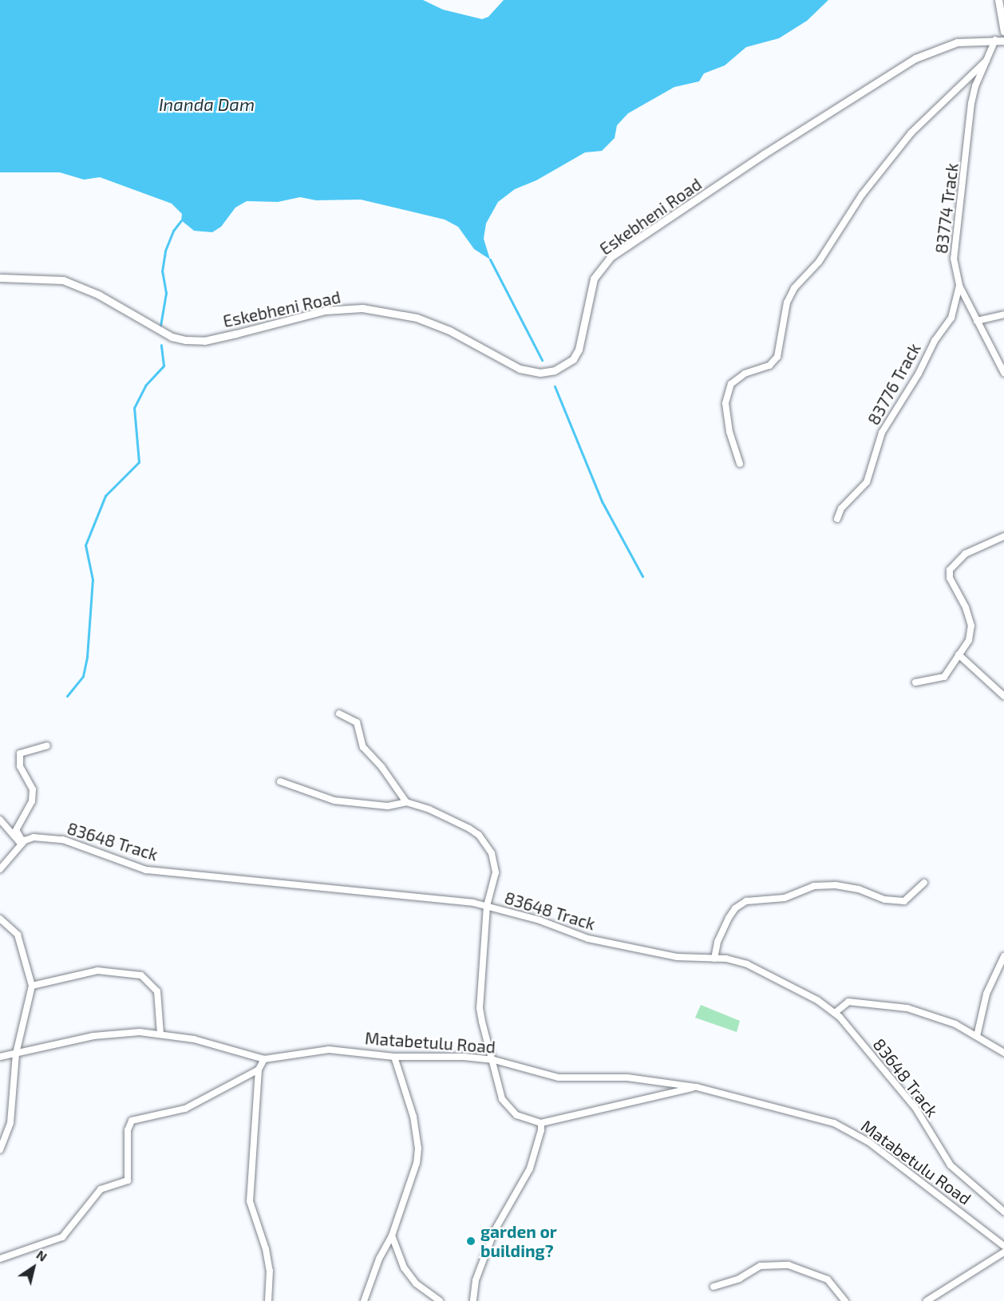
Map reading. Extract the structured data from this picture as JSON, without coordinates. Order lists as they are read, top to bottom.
{
  "streets": {
    "street": [
      "83774 Track",
      "Eskebheni Road",
      "83776 Track",
      "83648 Track",
      "Matabetulu Road"
    ]
  },
  "crossings": [
    ["83774 Track", "Eskebheni Road"],
    ["83774 Track", "83776 Track"]
  ],
  "water": ["Inanda Dam"],
  "places": ["garden or building?"],
  "north": "top right"
}
